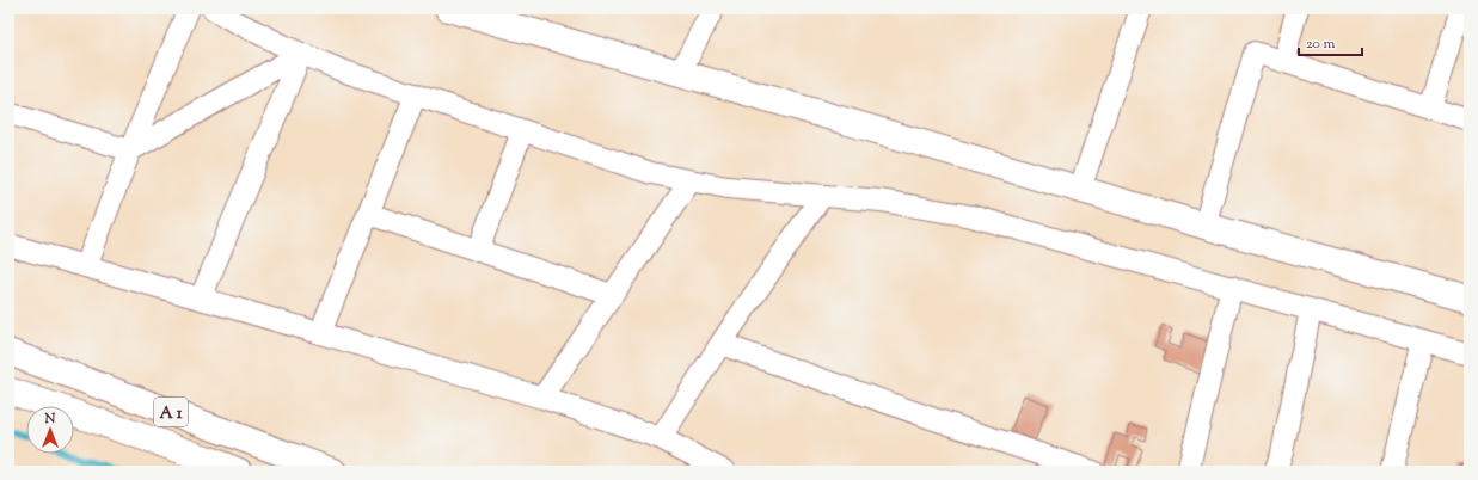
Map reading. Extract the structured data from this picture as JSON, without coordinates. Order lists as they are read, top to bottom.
{
  "streets": {
    "main road": ["A 1"]
  },
  "scale_bar": "20 m",
  "north": "top"
}
